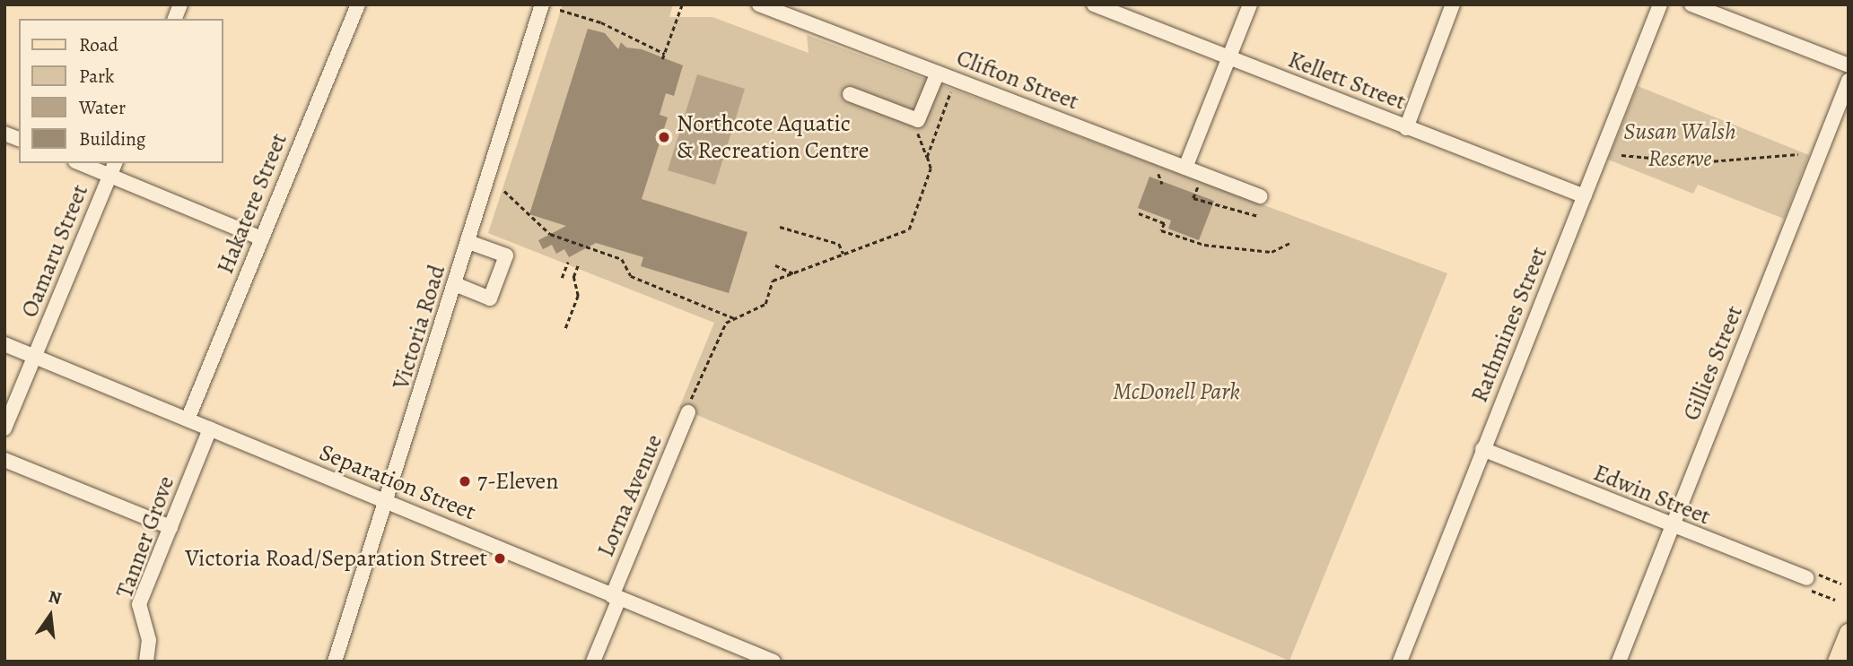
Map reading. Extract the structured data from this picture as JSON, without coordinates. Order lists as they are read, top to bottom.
{
  "streets": {
    "street": [
      "Clifton Street",
      "Kellett Street",
      "Hakatere Street",
      "Oamaru Street",
      "Rathmines Street",
      "Victoria Road",
      "Gillies Street",
      "Separation Street",
      "Edwin Street",
      "Lorna Avenue",
      "Tanner Grove"
    ]
  },
  "crossings": [
    ["Kellett Street", "Rathmines Street"],
    ["Hakatere Street", "Separation Street"],
    ["Oamaru Street", "Separation Street"],
    ["Rathmines Street", "Edwin Street"],
    ["Victoria Road", "Separation Street"],
    ["Gillies Street", "Edwin Street"],
    ["Separation Street", "Lorna Avenue"],
    ["Separation Street", "Tanner Grove"]
  ],
  "parks": ["Susan Walsh Reserve", "McDonell Park"],
  "places": ["Northcote Aquatic & Recreation Centre", "7-Eleven", "Victoria Road/Separation Street"],
  "legend": [
    "Road",
    "Park",
    "Water",
    "Building"
  ],
  "north": "top"
}
